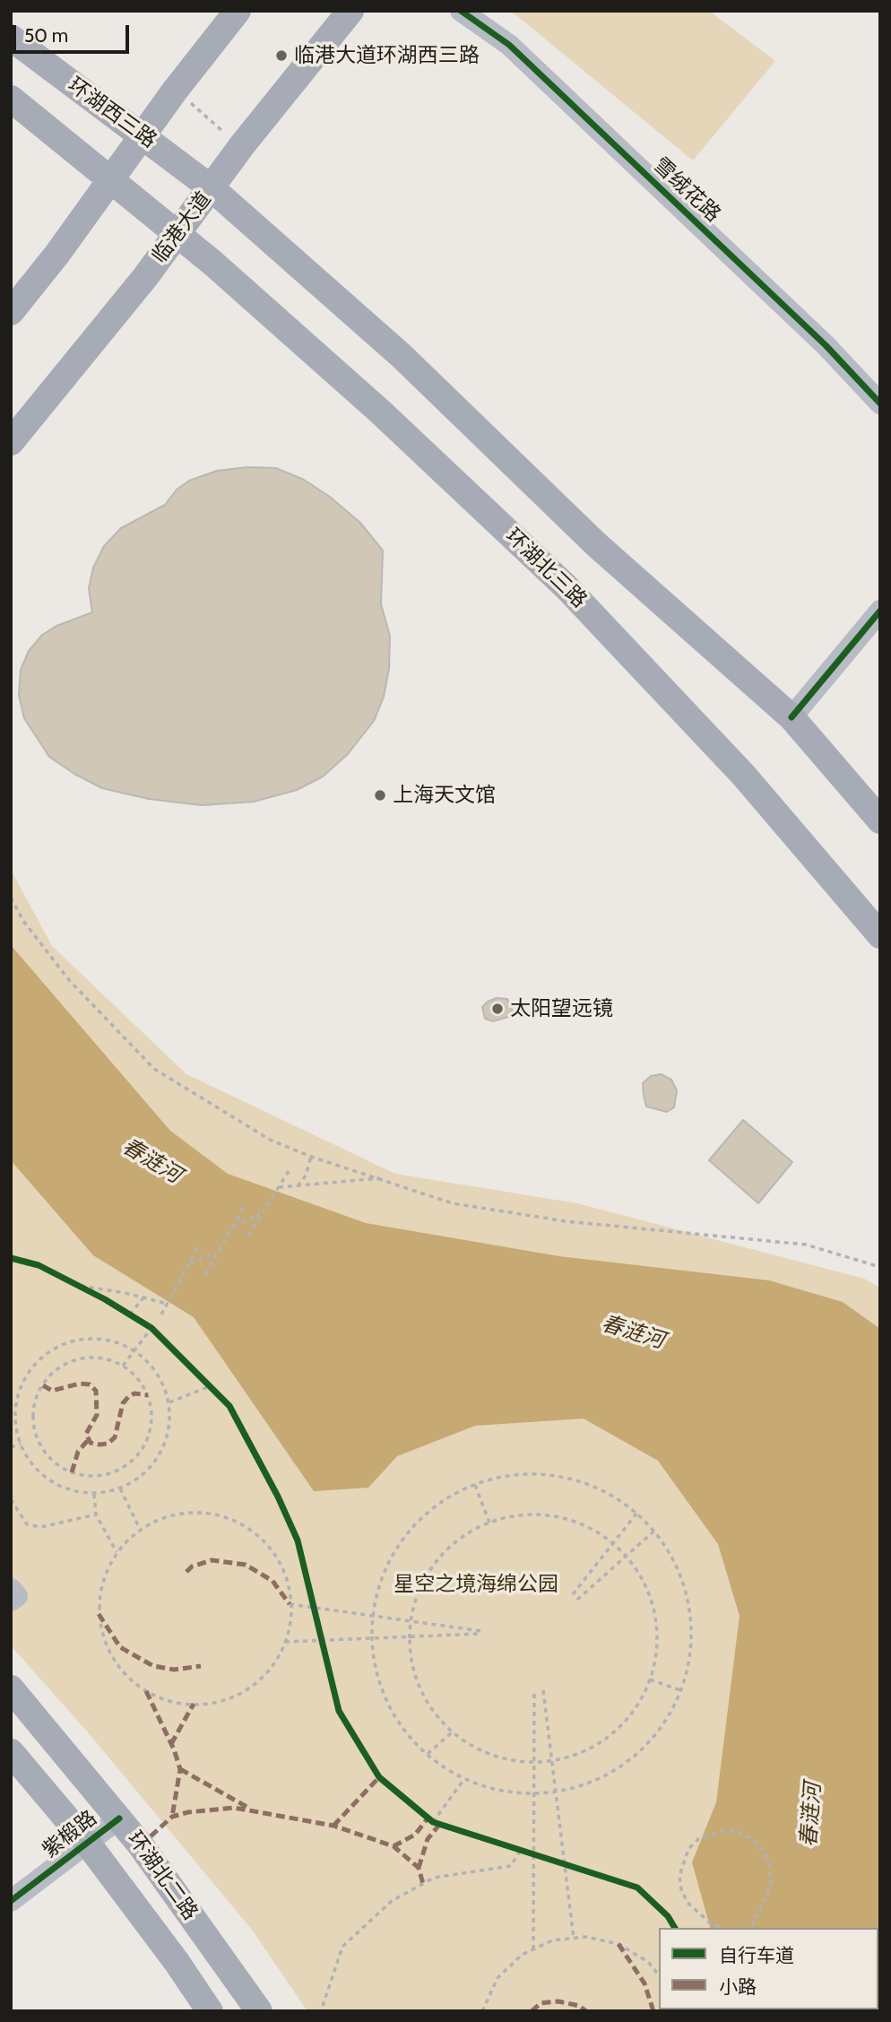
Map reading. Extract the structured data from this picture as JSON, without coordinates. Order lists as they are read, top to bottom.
{
  "streets": {
    "main road": [
      "环湖西三路",
      "临港大道",
      "环湖北三路",
      "环湖北二路"
    ],
    "street": ["雪绒花路", "紫椴路"]
  },
  "crossings": [
    ["环湖西三路", "临港大道"],
    ["临港大道", "环湖北三路"],
    ["紫椴路", "环湖北二路"]
  ],
  "water": ["春涟河"],
  "parks": ["星空之境海绵公园"],
  "places": ["临港大道环湖西三路", "上海天文馆", "太阳望远镜"],
  "legend": ["自行车道", "小路"],
  "scale_bar": "50 m"
}
